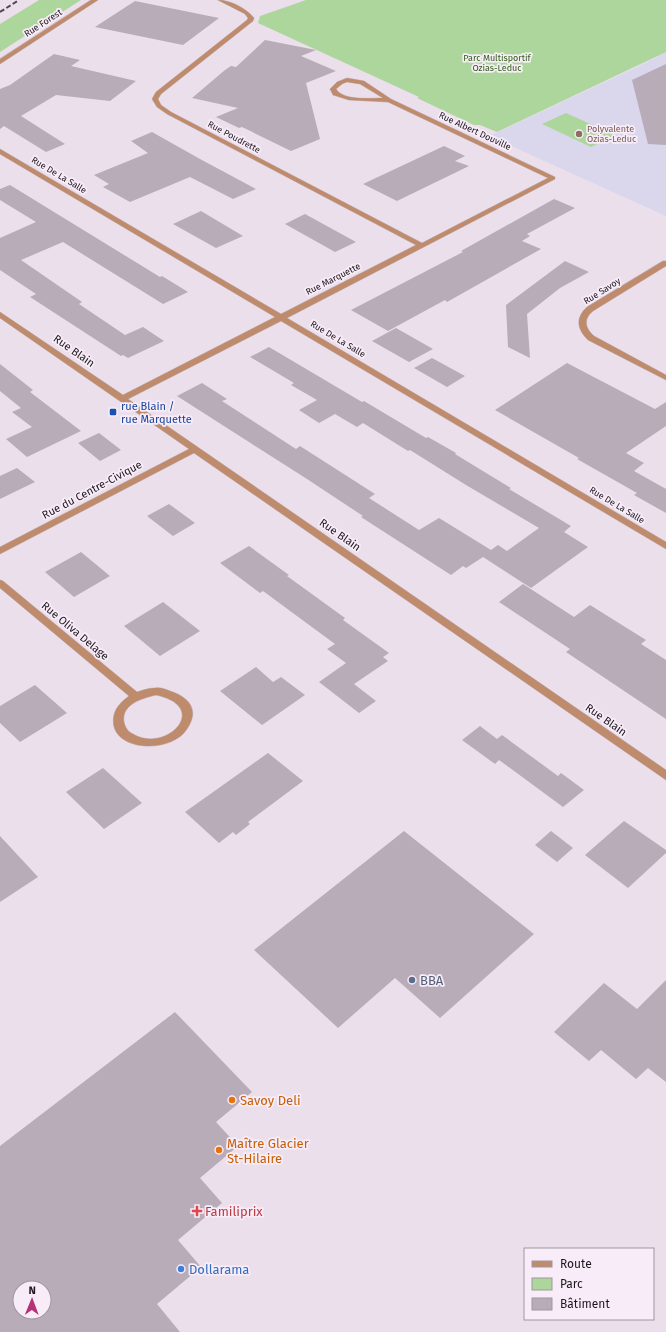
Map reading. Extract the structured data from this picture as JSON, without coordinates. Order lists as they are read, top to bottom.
{
  "streets": {
    "street": [
      "Rue Forest",
      "Rue Albert Douville",
      "Rue Poudrette",
      "Rue De La Salle",
      "Rue Marquette",
      "Rue Savoy",
      "Rue Blain",
      "Rue du Centre-Civique",
      "Rue Oliva Delage"
    ]
  },
  "crossings": [
    ["Rue Albert Douville", "Rue Marquette"],
    ["Rue Poudrette", "Rue Marquette"],
    ["Rue De La Salle", "Rue Marquette"],
    ["Rue Marquette", "Rue Blain"],
    ["Rue Blain", "Rue du Centre-Civique"]
  ],
  "parks": ["Parc Multisportif Ozias-Leduc"],
  "places": {
    "other": [
      "Polyvalente Ozias-Leduc",
      "BBA",
      "Savoy Deli",
      "Maître Glacier St-Hilaire",
      "Dollarama"
    ],
    "transit": ["rue Blain / rue Marquette"],
    "health": ["Familiprix"]
  },
  "legend": ["Route", "Parc", "Bâtiment"],
  "north": "top"
}
